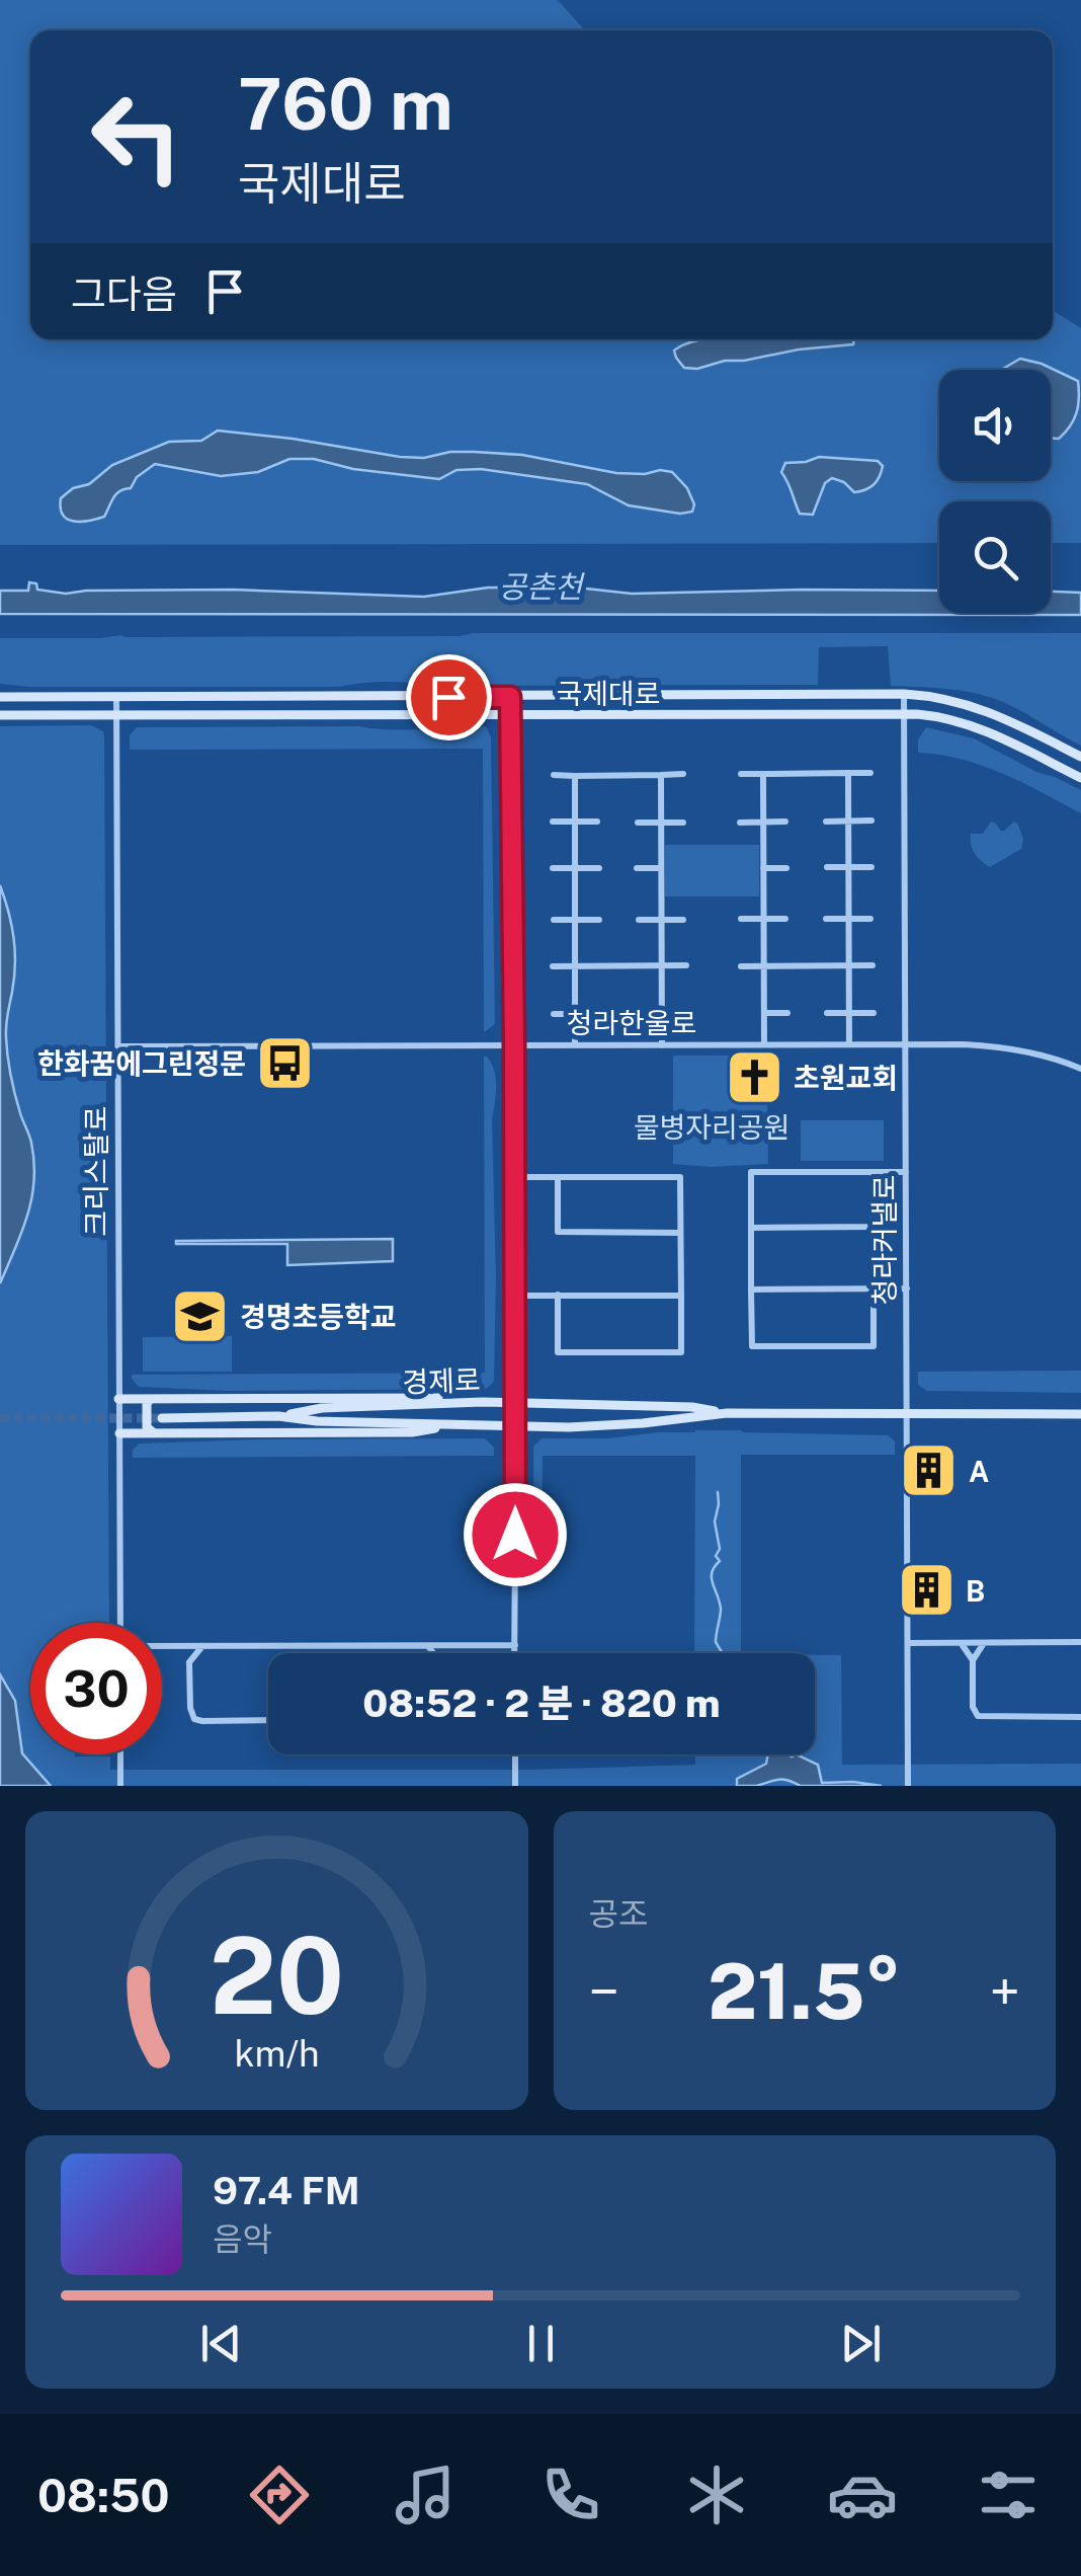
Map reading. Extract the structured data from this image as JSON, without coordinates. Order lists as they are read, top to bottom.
{
  "streets": {
    "main road": ["국제대로", "경제로"],
    "street": ["청라한울로", "크리스탈로", "청라커낼로"]
  },
  "crossings": [
    ["국제대로", "크리스탈로"],
    ["국제대로", "청라커낼로"],
    ["청라한울로", "크리스탈로"],
    ["청라한울로", "청라커낼로"],
    ["청라커낼로", "경제로"]
  ],
  "water": ["공촌천"],
  "parks": ["물병자리공원"],
  "places": {
    "bus stop": ["한화꿈에그린정문"],
    "church": ["초원교회"],
    "school or university": ["경명초등학교"],
    "building": ["A", "B"]
  },
  "page": {
    "turn": ["760 m", "국제대로"],
    "then": "그다음",
    "limit": "30",
    "trip": "08:52 · 2 분 · 820 m",
    "tile": "공조",
    "heat": ["−", "21.5°", "+"],
    "song": ["97.4 FM", "음악"],
    "tabs": "08:50",
    "gauge": ["20", "km/h"]
  }
}
